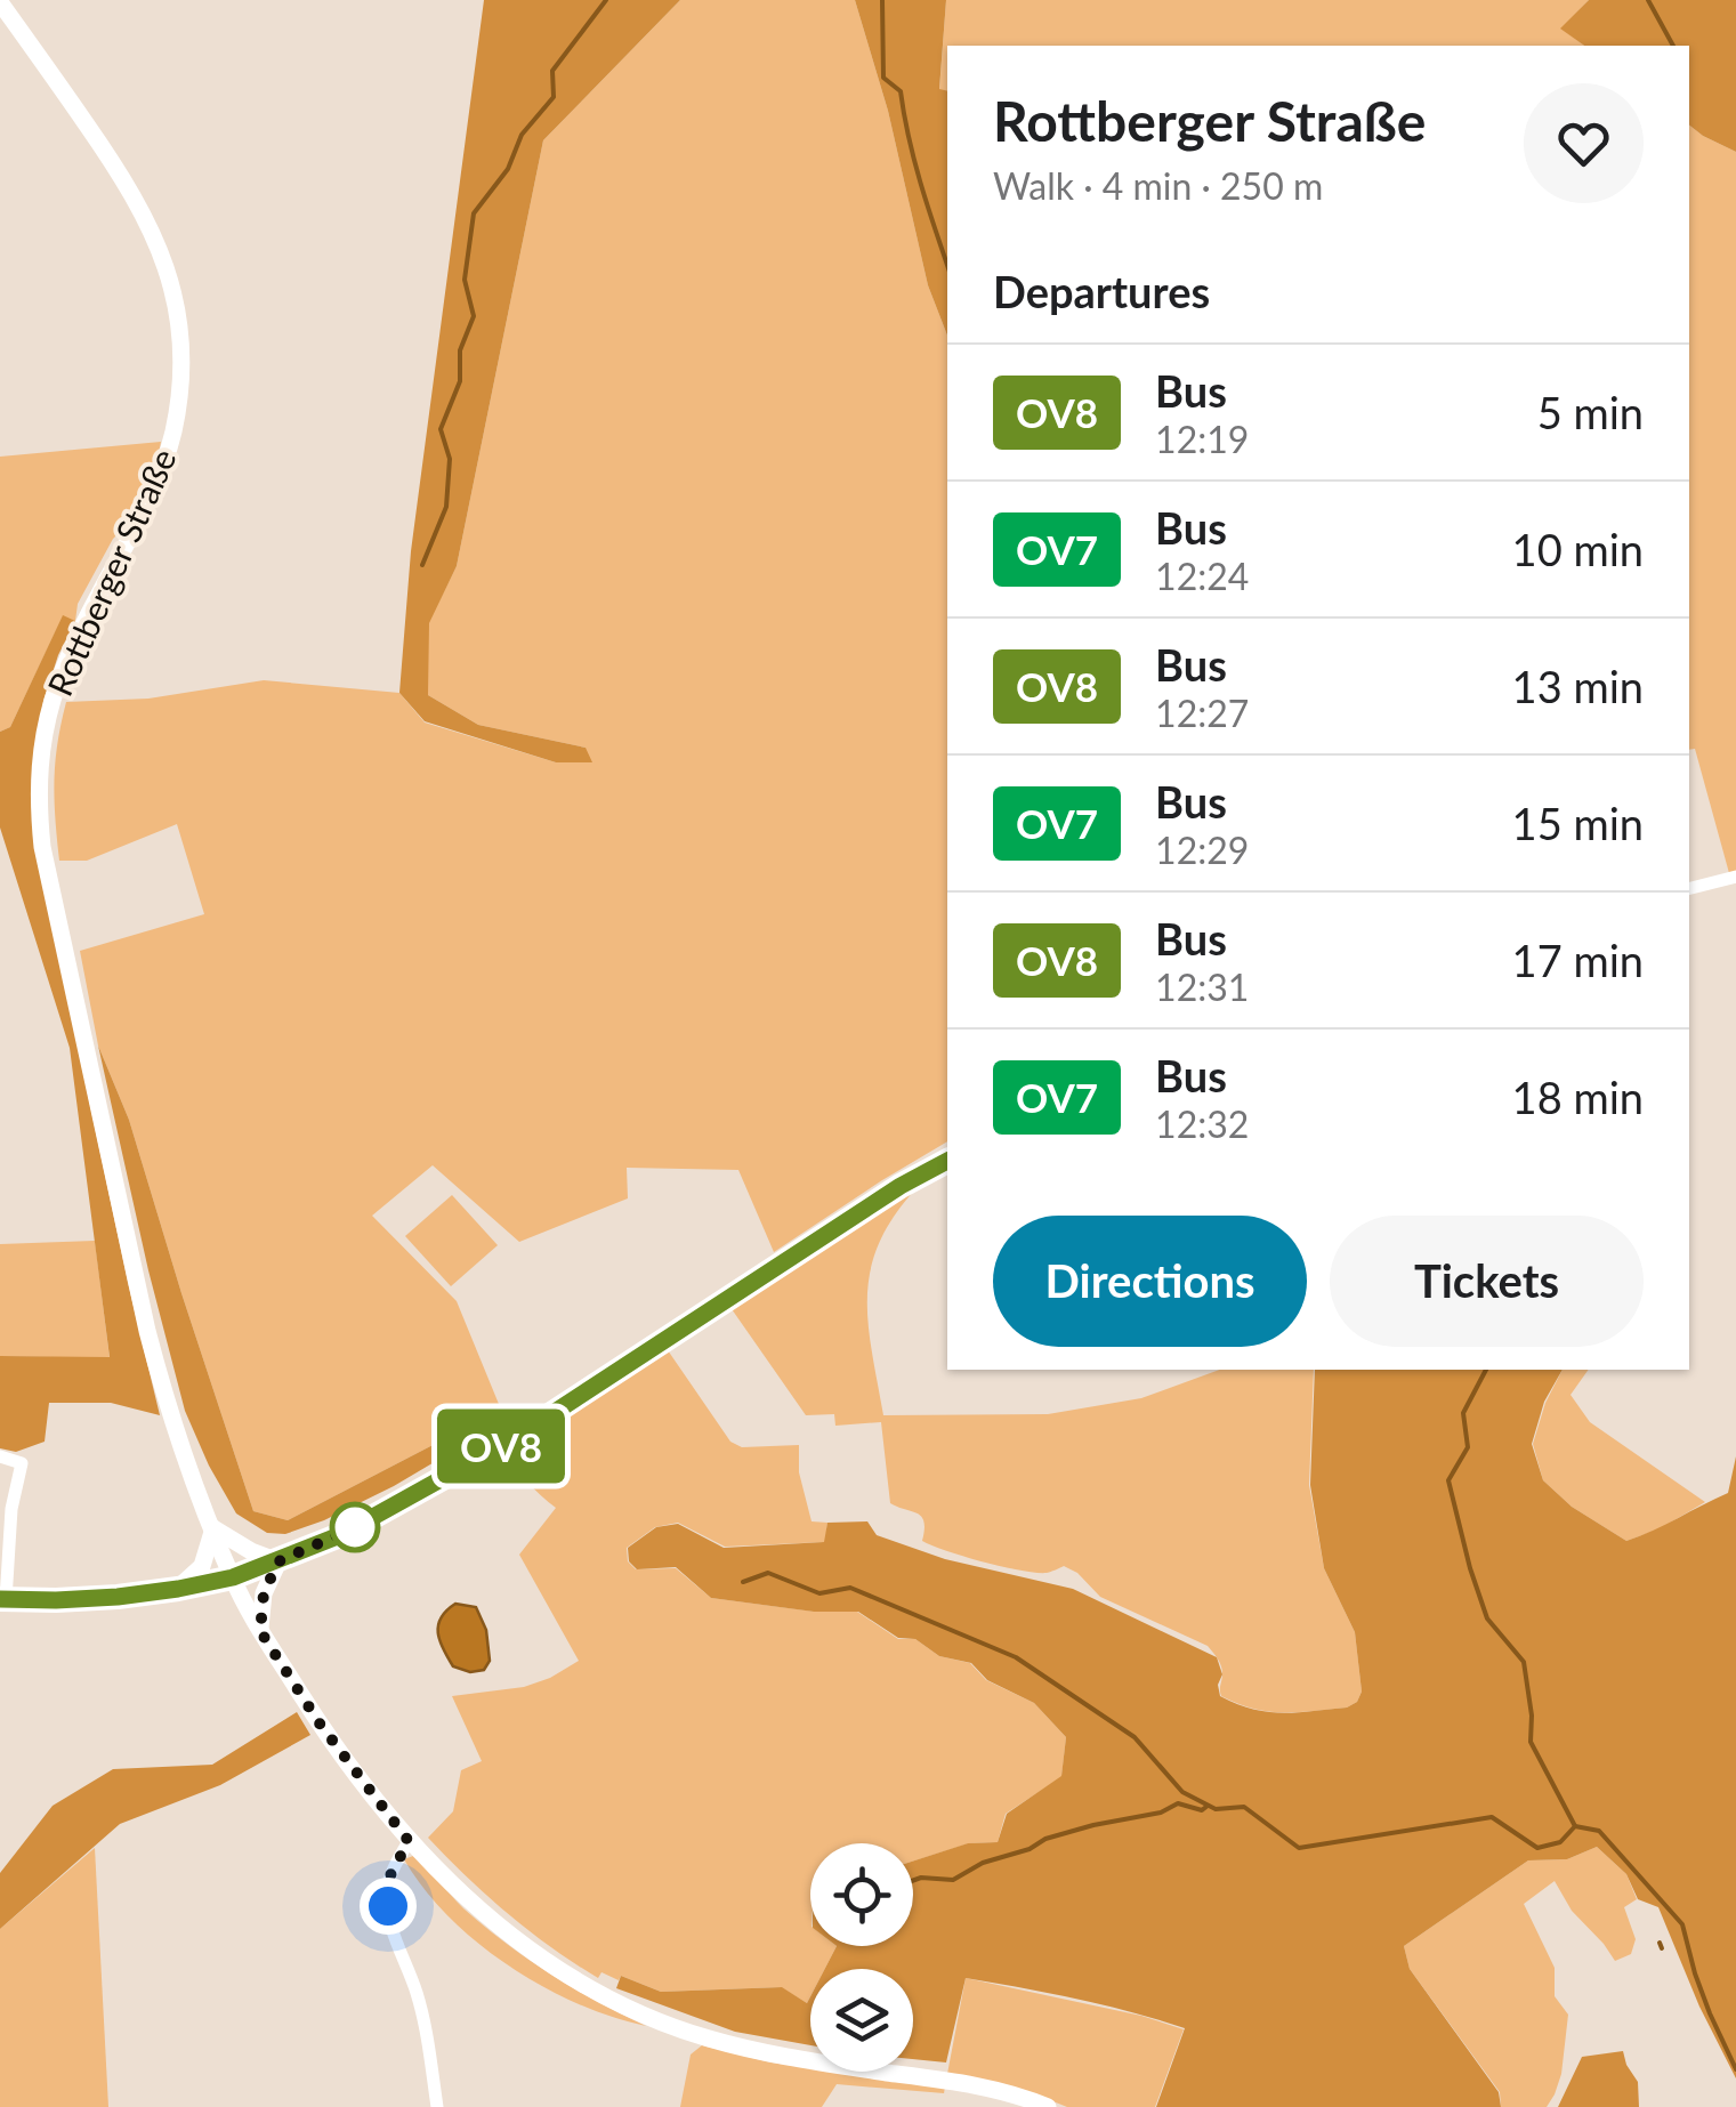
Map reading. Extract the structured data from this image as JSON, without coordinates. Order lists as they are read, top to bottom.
{
  "streets": {
    "main road": ["Rottberger Straße"]
  },
  "lines": ["bus line OV8"],
  "page": {
    "on_map": "OV8",
    "heading": [
      ["Rottberger Straße", "Walk · 4 min · 250 m"],
      "Departures"
    ],
    "list": [
      {
        "mark": "OV8",
        "name": "Bus",
        "note": "12:19",
        "value": "5 min"
      },
      {
        "mark": "OV7",
        "name": "Bus",
        "note": "12:24",
        "value": "10 min"
      },
      {
        "mark": "OV8",
        "name": "Bus",
        "note": "12:27",
        "value": "13 min"
      },
      {
        "mark": "OV7",
        "name": "Bus",
        "note": "12:29",
        "value": "15 min"
      },
      {
        "mark": "OV8",
        "name": "Bus",
        "note": "12:31",
        "value": "17 min"
      },
      {
        "mark": "OV7",
        "name": "Bus",
        "note": "12:32",
        "value": "18 min"
      }
    ],
    "buttons": ["Directions", "Tickets"]
  }
}
